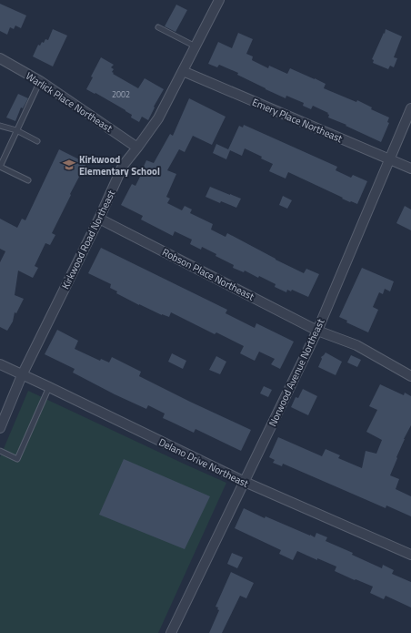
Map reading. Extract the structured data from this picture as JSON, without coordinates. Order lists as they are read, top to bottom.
{
  "streets": {
    "street": [
      "Warlick Place Northeast",
      "Emery Place Northeast",
      "Kirkwood Road Northeast",
      "Robson Place Northeast",
      "Norwood Avenue Northeast",
      "Delano Drive Northeast"
    ]
  },
  "crossings": [
    ["Warlick Place Northeast", "Kirkwood Road Northeast"],
    ["Emery Place Northeast", "Kirkwood Road Northeast"],
    ["Emery Place Northeast", "Norwood Avenue Northeast"],
    ["Kirkwood Road Northeast", "Robson Place Northeast"],
    ["Kirkwood Road Northeast", "Delano Drive Northeast"],
    ["Robson Place Northeast", "Norwood Avenue Northeast"],
    ["Norwood Avenue Northeast", "Delano Drive Northeast"]
  ],
  "places": {
    "school or university": ["Kirkwood Elementary School"]
  },
  "house_numbers": ["2002"]
}
